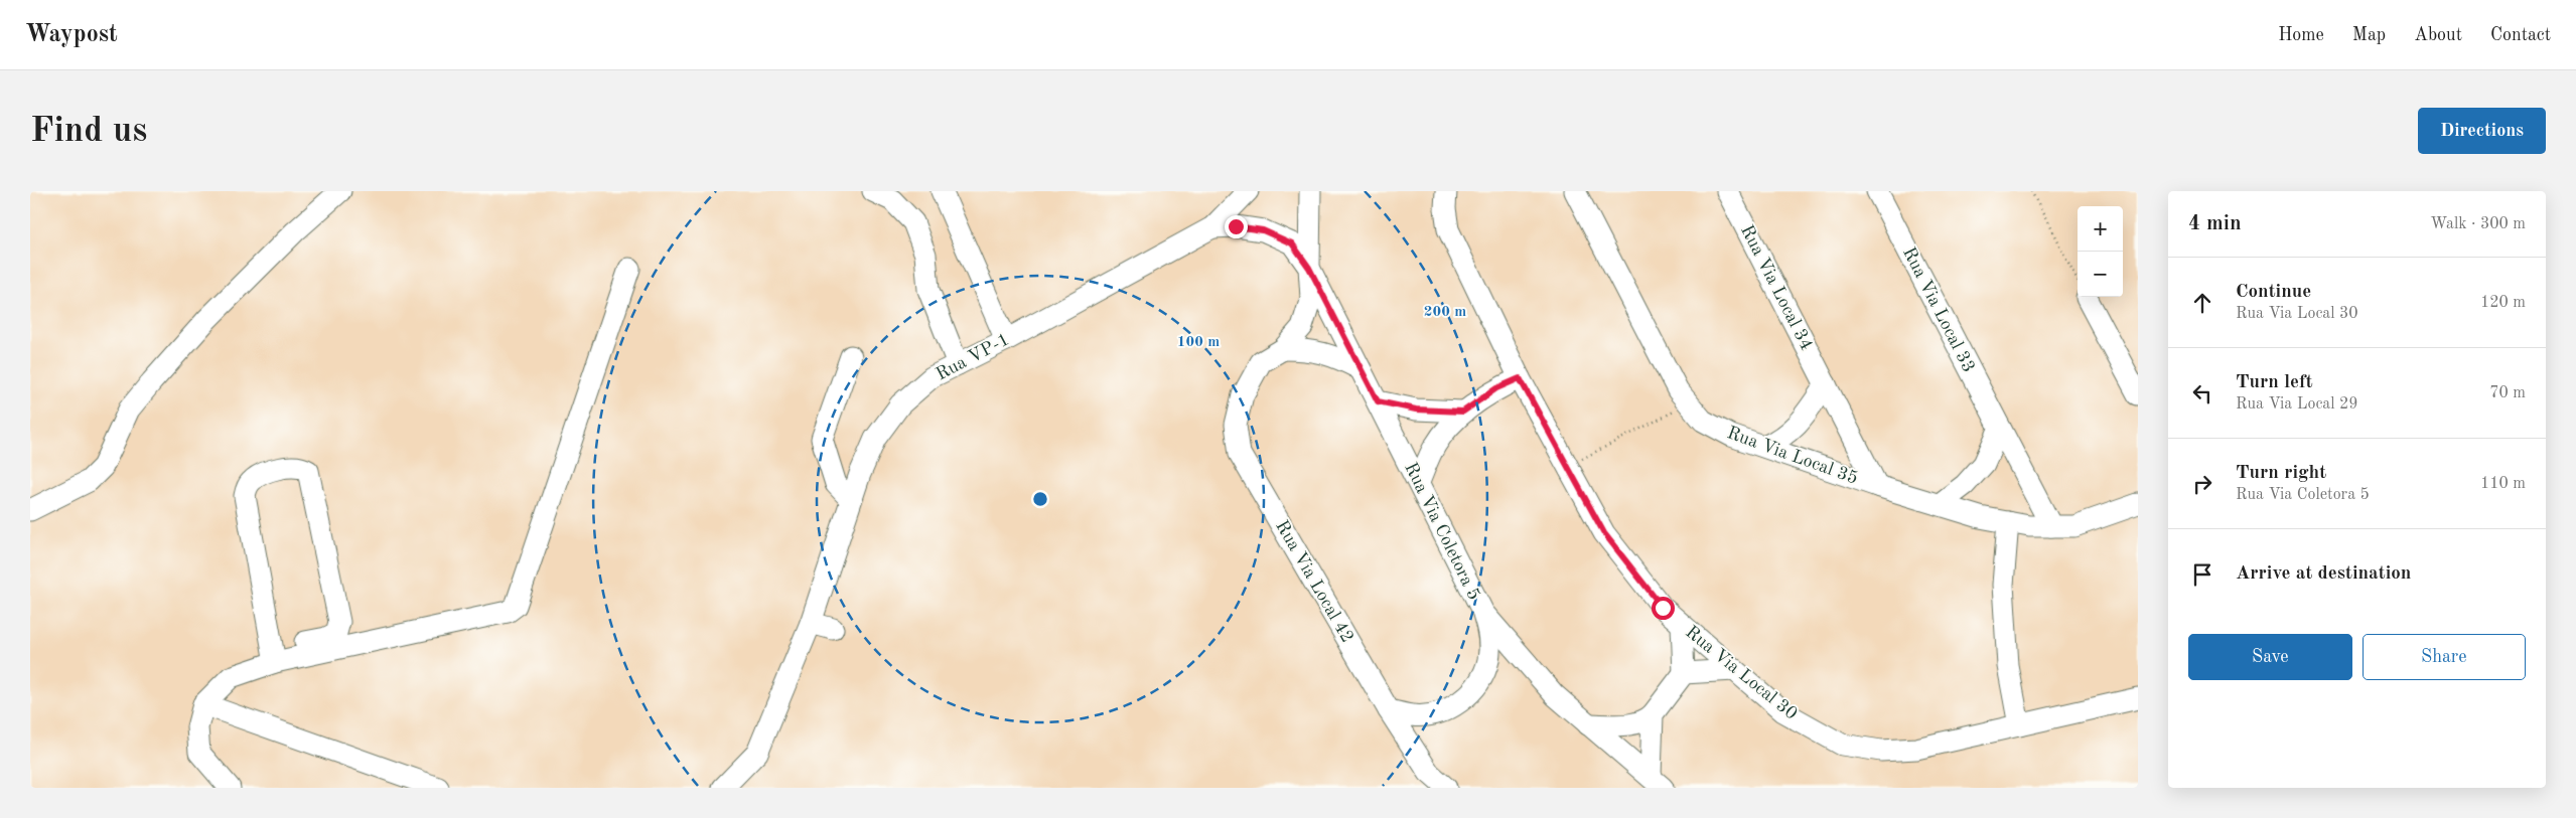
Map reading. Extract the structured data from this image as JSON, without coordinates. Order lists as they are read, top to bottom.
{
  "streets": {
    "street": [
      "Rua Via Local 34",
      "Rua Via Local 33",
      "Rua VP-1",
      "Rua Via Local 35",
      "Rua Via Coletora 5",
      "Rua Via Local 42",
      "Rua Via Local 30"
    ]
  },
  "crossings": [
    ["Rua Via Local 34", "Rua Via Local 35"],
    ["Rua Via Local 33", "Rua Via Local 35"],
    ["Rua VP-1", "Rua Via Coletora 5"]
  ],
  "page": {
    "header": "Waypost",
    "nav": [
      "Home",
      "Map",
      "About",
      "Contact"
    ],
    "buttons": [
      "Directions",
      ["Save", "Share"]
    ],
    "title": "Find us",
    "heading": ["4 min", "Walk · 300 m"],
    "map_buttons": ["+", "−"],
    "list": [
      ["Continue", "Rua Via Local 30", "120 m"],
      ["Turn left", "Rua Via Local 29", "70 m"],
      ["Turn right", "Rua Via Coletora 5", "110 m"],
      "Arrive at destination"
    ]
  },
  "rings": ["200 m", "100 m"]
}
